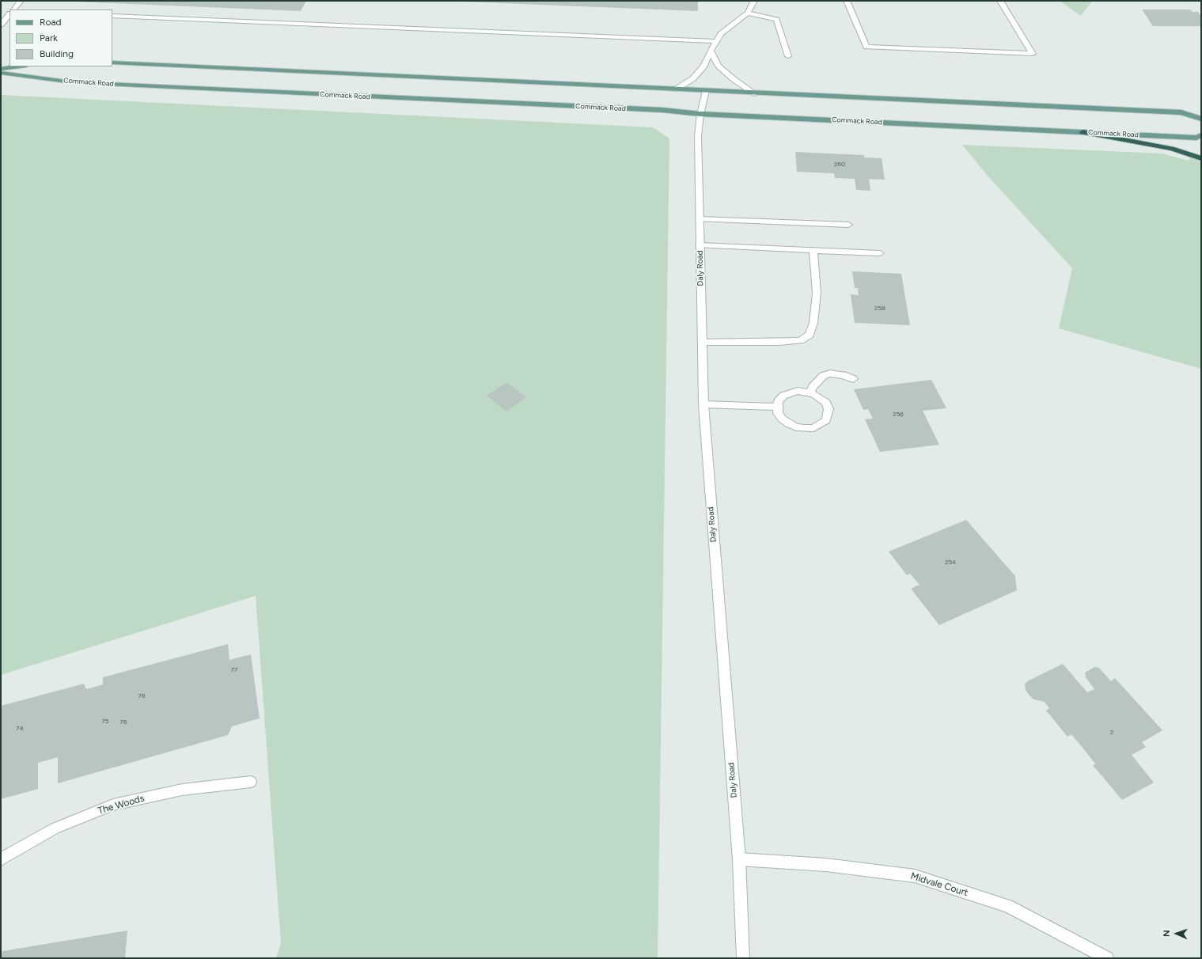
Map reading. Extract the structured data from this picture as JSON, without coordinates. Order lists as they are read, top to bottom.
{
  "streets": {
    "main road": [
      "Commack Road",
      "Daly Road",
      "The Woods",
      "Midvale Court"
    ]
  },
  "crossings": [
    ["Commack Road", "Daly Road"],
    ["Daly Road", "Midvale Court"]
  ],
  "house_numbers": [
    "260",
    "258",
    "256",
    "254",
    "77",
    "76",
    "75",
    "76",
    "74",
    "2"
  ],
  "legend": ["Road", "Park", "Building"],
  "north": "left"
}
